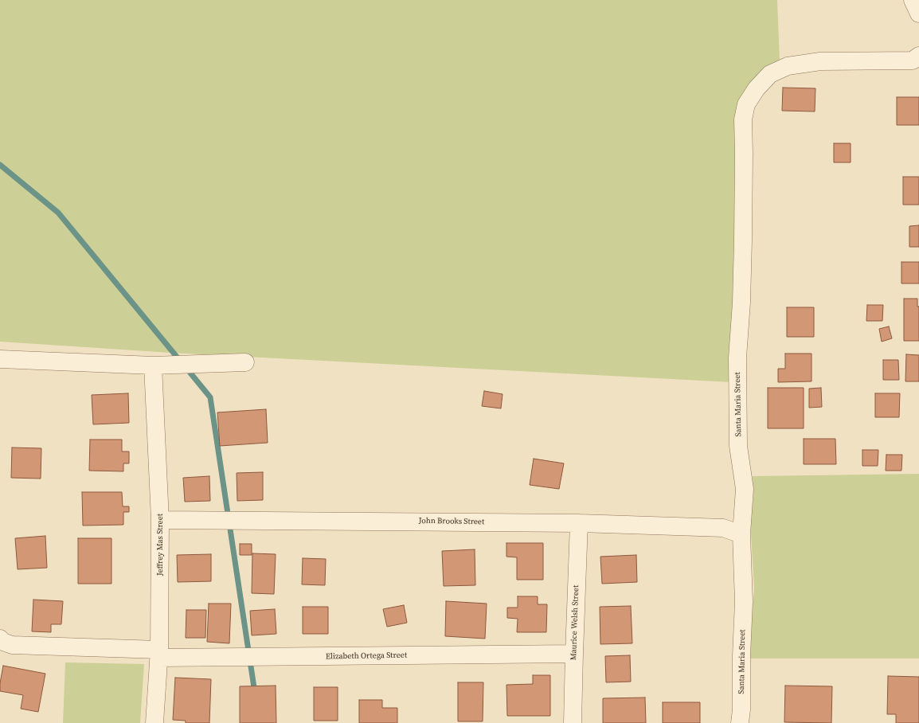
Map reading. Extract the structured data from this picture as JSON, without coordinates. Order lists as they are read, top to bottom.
{
  "streets": {
    "street": [
      "Santa Maria Street",
      "John Brooks Street",
      "Jeffrey Mas Street",
      "Maurice Welsh Street",
      "Elizabeth Ortega Street"
    ]
  },
  "crossings": [
    ["Santa Maria Street", "John Brooks Street"],
    ["John Brooks Street", "Jeffrey Mas Street"],
    ["John Brooks Street", "Maurice Welsh Street"],
    ["Jeffrey Mas Street", "Elizabeth Ortega Street"],
    ["Maurice Welsh Street", "Elizabeth Ortega Street"]
  ]
}
